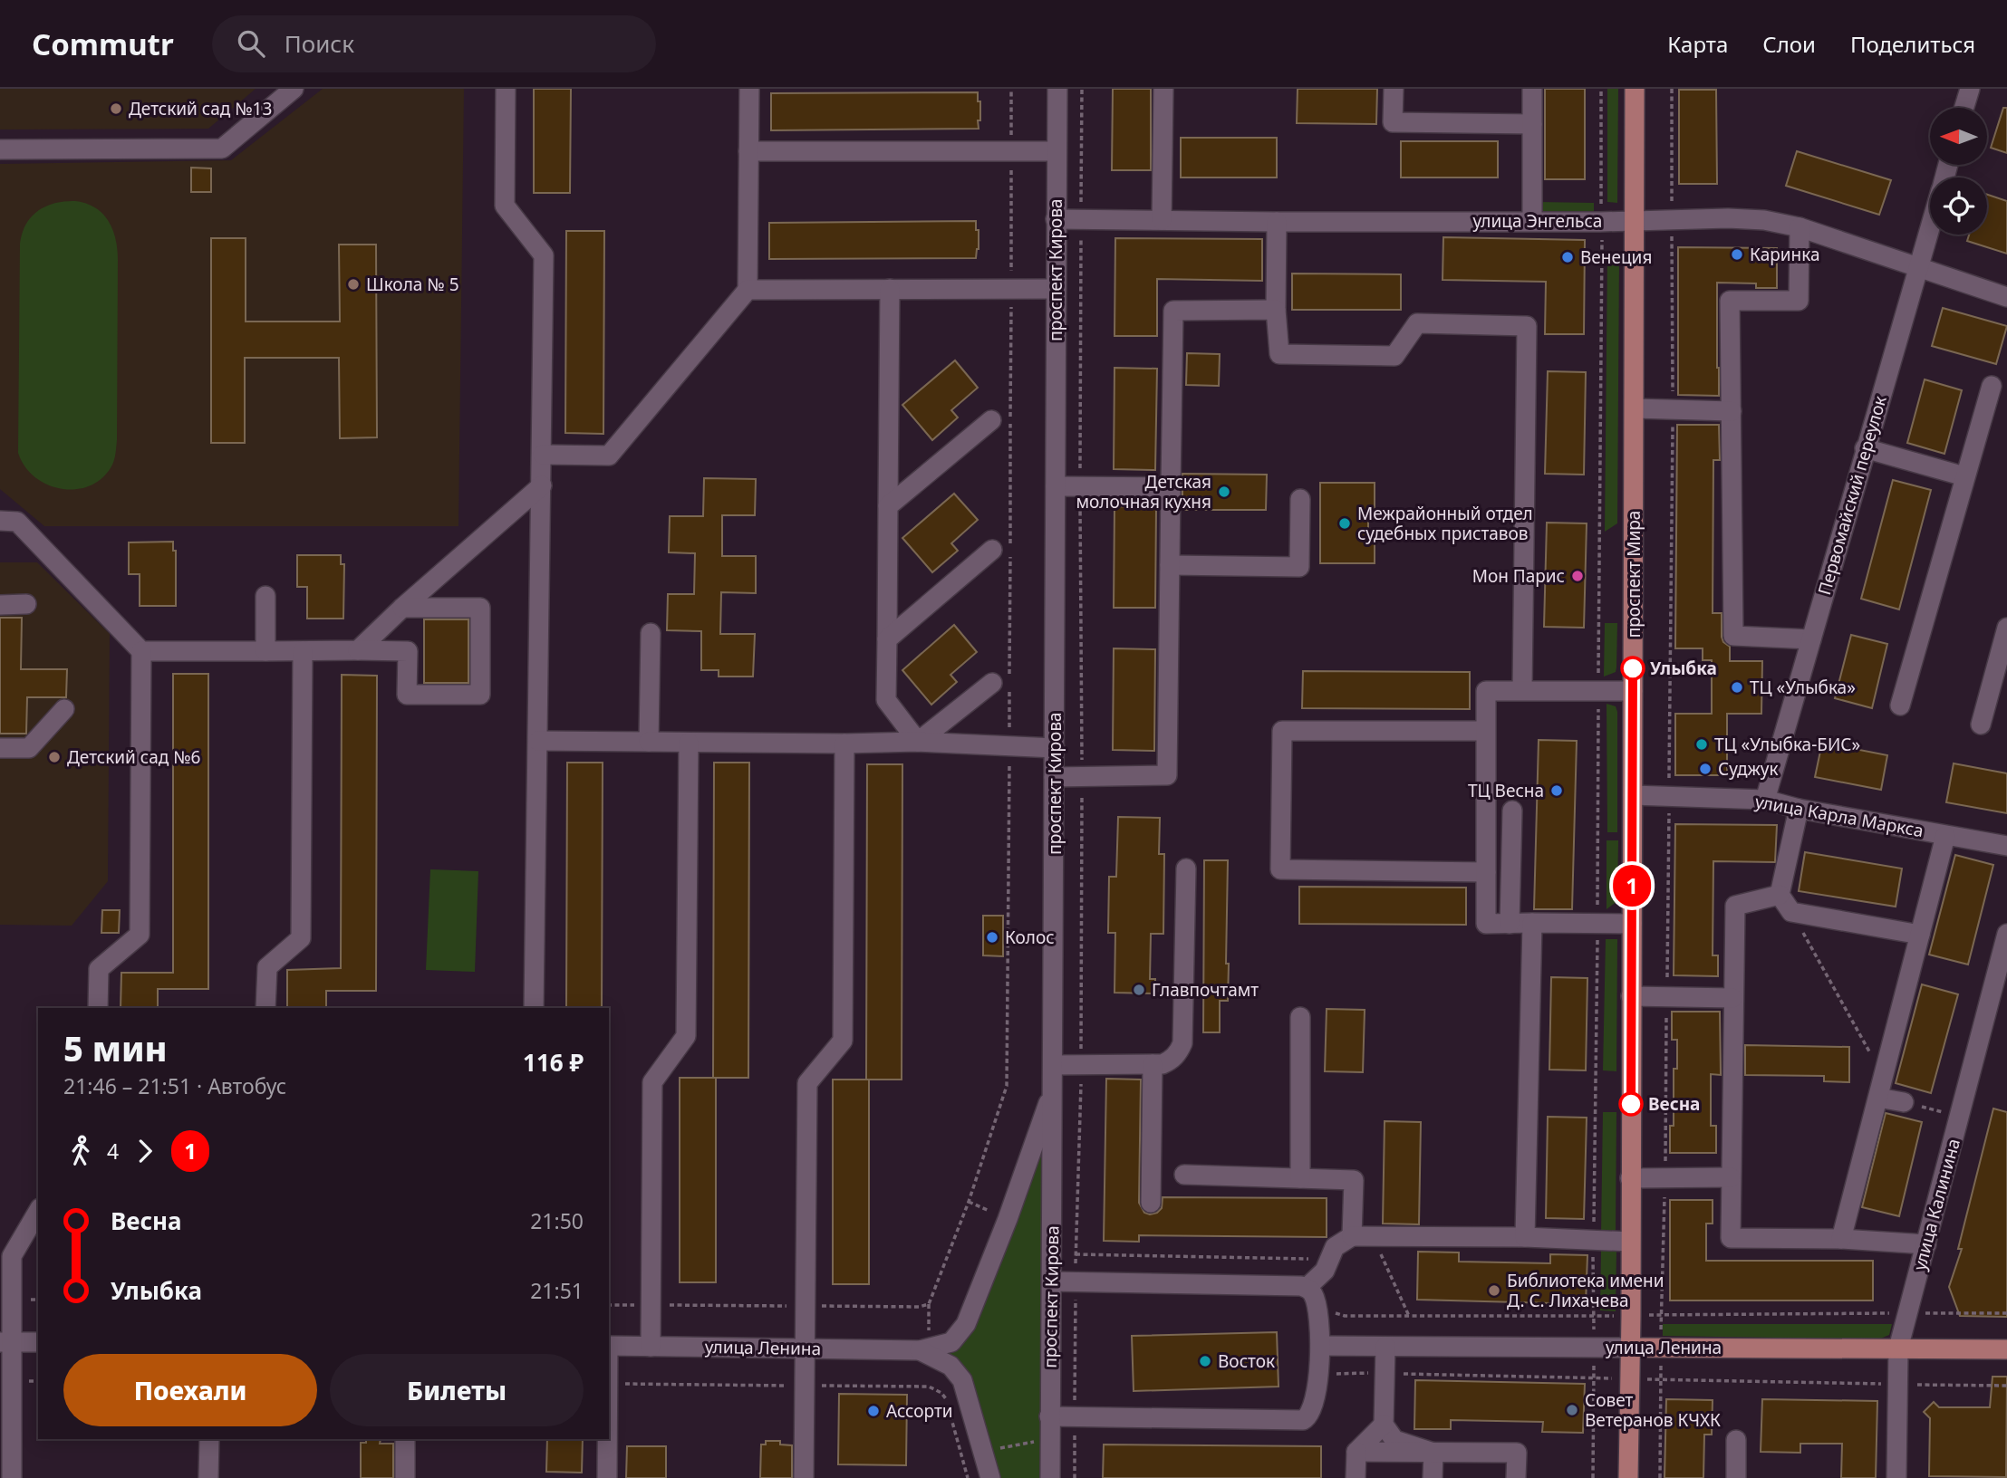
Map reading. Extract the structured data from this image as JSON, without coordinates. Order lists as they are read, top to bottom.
{
  "streets": {
    "main road": ["проспект Мира", "улица Ленина"],
    "street": [
      "улица Энгельса",
      "проспект Кирова",
      "Первомайский переулок",
      "улица Карла Маркса",
      "улица Калинина"
    ]
  },
  "crossings": [
    ["улица Энгельса", "проспект Кирова"],
    ["улица Энгельса", "Первомайский переулок"],
    ["улица Энгельса", "проспект Мира"],
    ["Первомайский переулок", "улица Карла Маркса"],
    ["проспект Мира", "улица Карла Маркса"],
    ["проспект Мира", "улица Ленина"],
    ["улица Калинина", "улица Ленина"]
  ],
  "places": [
    "Детский сад №13",
    "Каринка",
    "Венеция",
    "Школа № 5",
    "Детская молочная кухня",
    "Межрайонный отдел судебных приставов",
    "Мон Парис",
    "Улыбка",
    "ТЦ «Улыбка»",
    "ТЦ «Улыбка-БИС»",
    "Детский сад №6",
    "Суджук",
    "ТЦ Весна",
    "Колос",
    "Главпочтамт",
    "Весна",
    "Библиотека имени Д. С. Лихачева",
    "Восток",
    "Совет Ветеранов КЧХК",
    "Ассорти"
  ],
  "lines": ["bus line 1"],
  "north": "left",
  "page": {
    "header": "Commutr",
    "search": "Поиск",
    "nav": ["Карта", "Слои", "Поделиться"],
    "on_map": "1",
    "heading": ["5 мин", "21:46 – 21:51 · Автобус", "116 ₽"],
    "legs": ["4", "1"],
    "list": [
      {
        "name": "Весна",
        "value": "21:50"
      },
      {
        "name": "Улыбка",
        "value": "21:51"
      }
    ],
    "buttons": ["Поехали", "Билеты"]
  }
}
